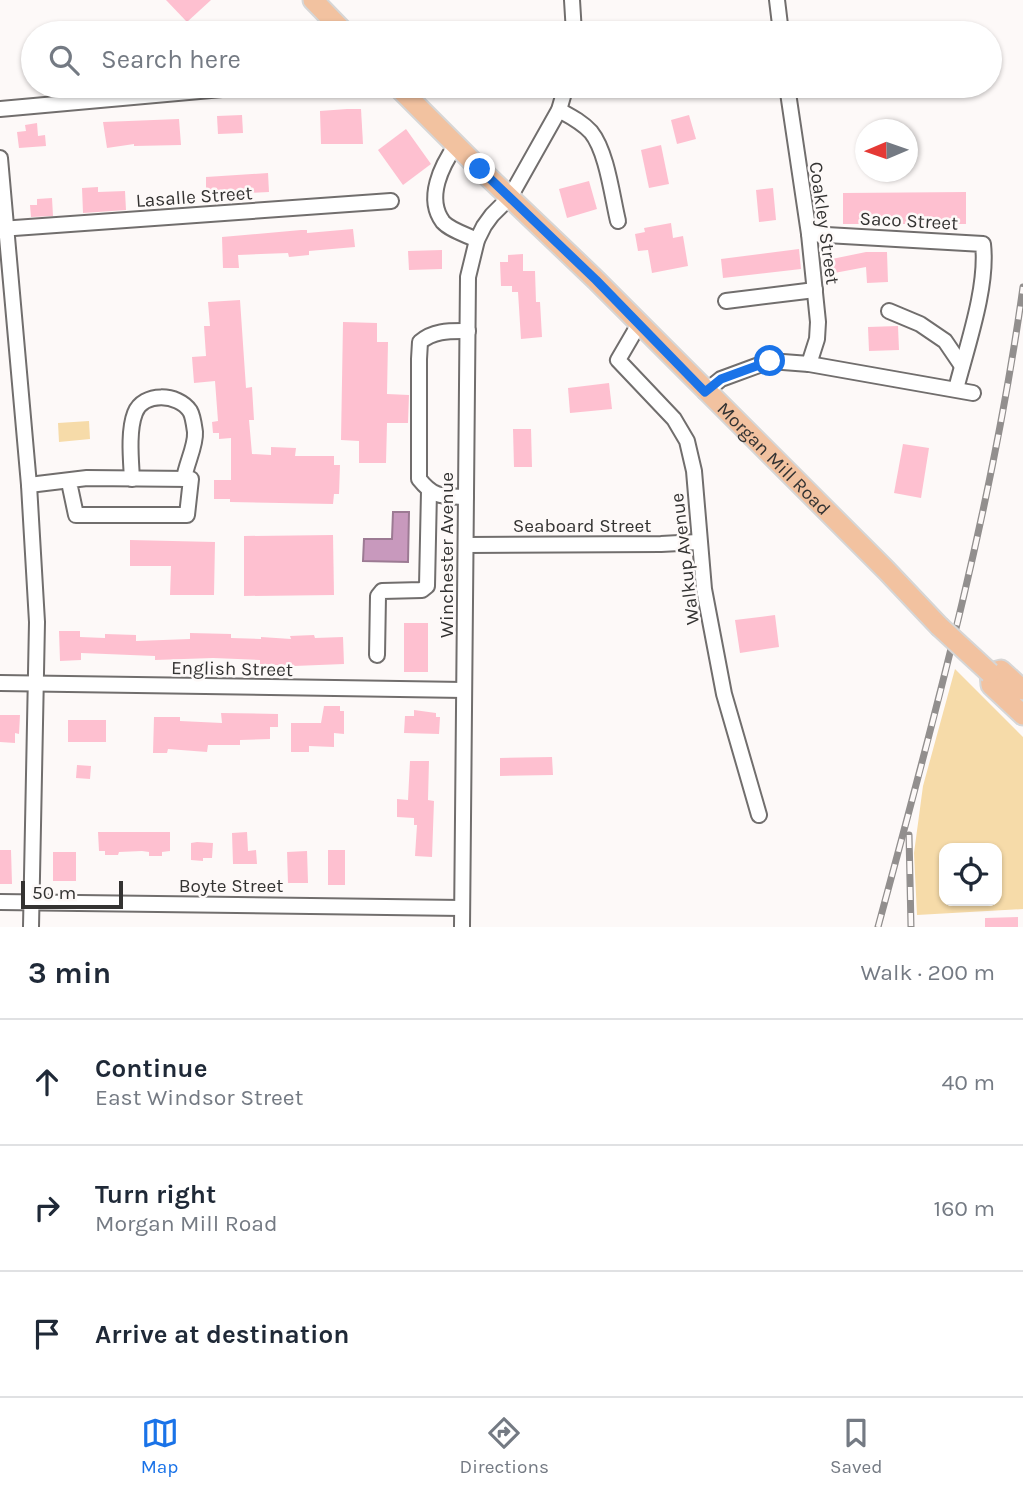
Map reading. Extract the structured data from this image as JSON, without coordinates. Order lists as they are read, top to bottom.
{
  "streets": {
    "main road": ["Morgan Mill Road"],
    "street": [
      "Lasalle Street",
      "Saco Street",
      "Coakley Street",
      "Seaboard Street",
      "Winchester Avenue",
      "Walkup Avenue",
      "English Street",
      "Boyte Street"
    ]
  },
  "crossings": [
    ["Saco Street", "Coakley Street"],
    ["Morgan Mill Road", "Winchester Avenue"],
    ["Morgan Mill Road", "Walkup Avenue"],
    ["Seaboard Street", "Winchester Avenue"],
    ["Seaboard Street", "Walkup Avenue"],
    ["Winchester Avenue", "English Street"],
    ["Winchester Avenue", "Boyte Street"]
  ],
  "scale_bar": "50 m",
  "north": "left",
  "page": {
    "search": "Search here",
    "scale": "50 m",
    "heading": ["3 min", "Walk · 200 m"],
    "list": [
      ["Continue", "East Windsor Street", "40 m"],
      ["Turn right", "Morgan Mill Road", "160 m"],
      "Arrive at destination"
    ],
    "nav": ["Map", "Directions", "Saved"]
  }
}
